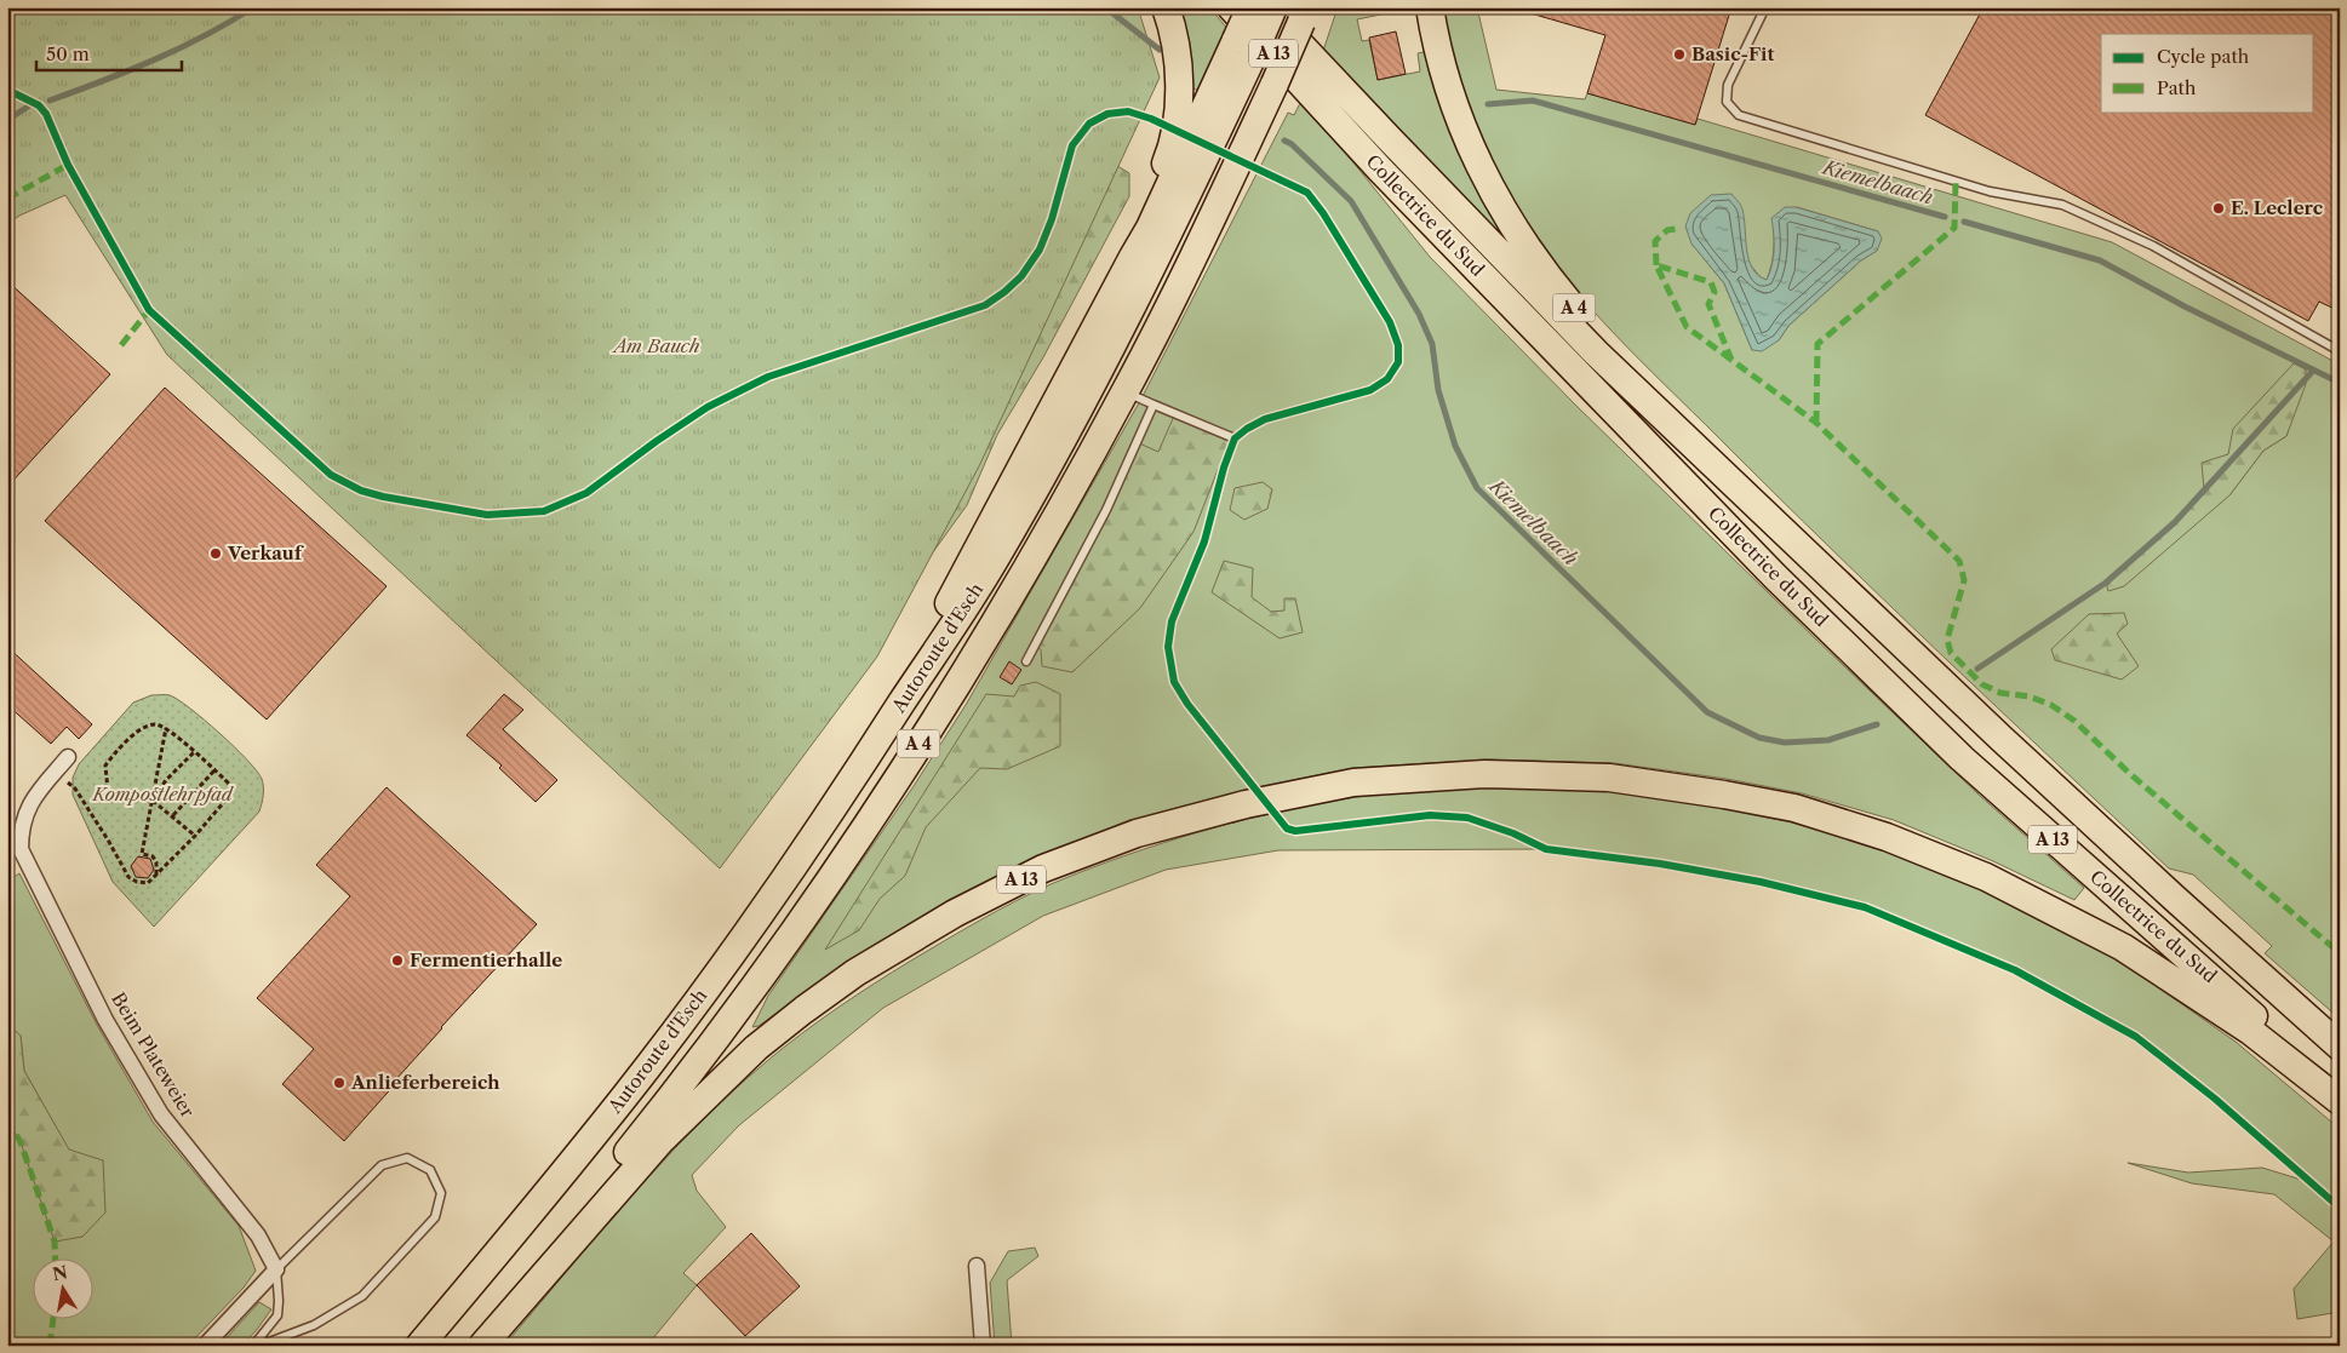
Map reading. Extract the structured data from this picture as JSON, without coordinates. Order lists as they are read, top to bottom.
{
  "streets": {
    "highway": [
      "A 13",
      "Collectrice du Sud",
      "A 4",
      "Autoroute d'Esch"
    ],
    "street": ["Beim Plateweier"]
  },
  "crossings": [
    ["Collectrice du Sud", "A 4"],
    ["A 4", "Autoroute d'Esch"]
  ],
  "water": ["Kiemelbaach"],
  "parks": ["Am Bauch", "Kompostlehrpfad"],
  "places": [
    "Basic-Fit",
    "E. Leclerc",
    "Verkauf",
    "Fermentierhalle",
    "Anlieferbereich"
  ],
  "legend": ["Cycle path", "Path"],
  "scale_bar": "50 m",
  "north": "top"
}
